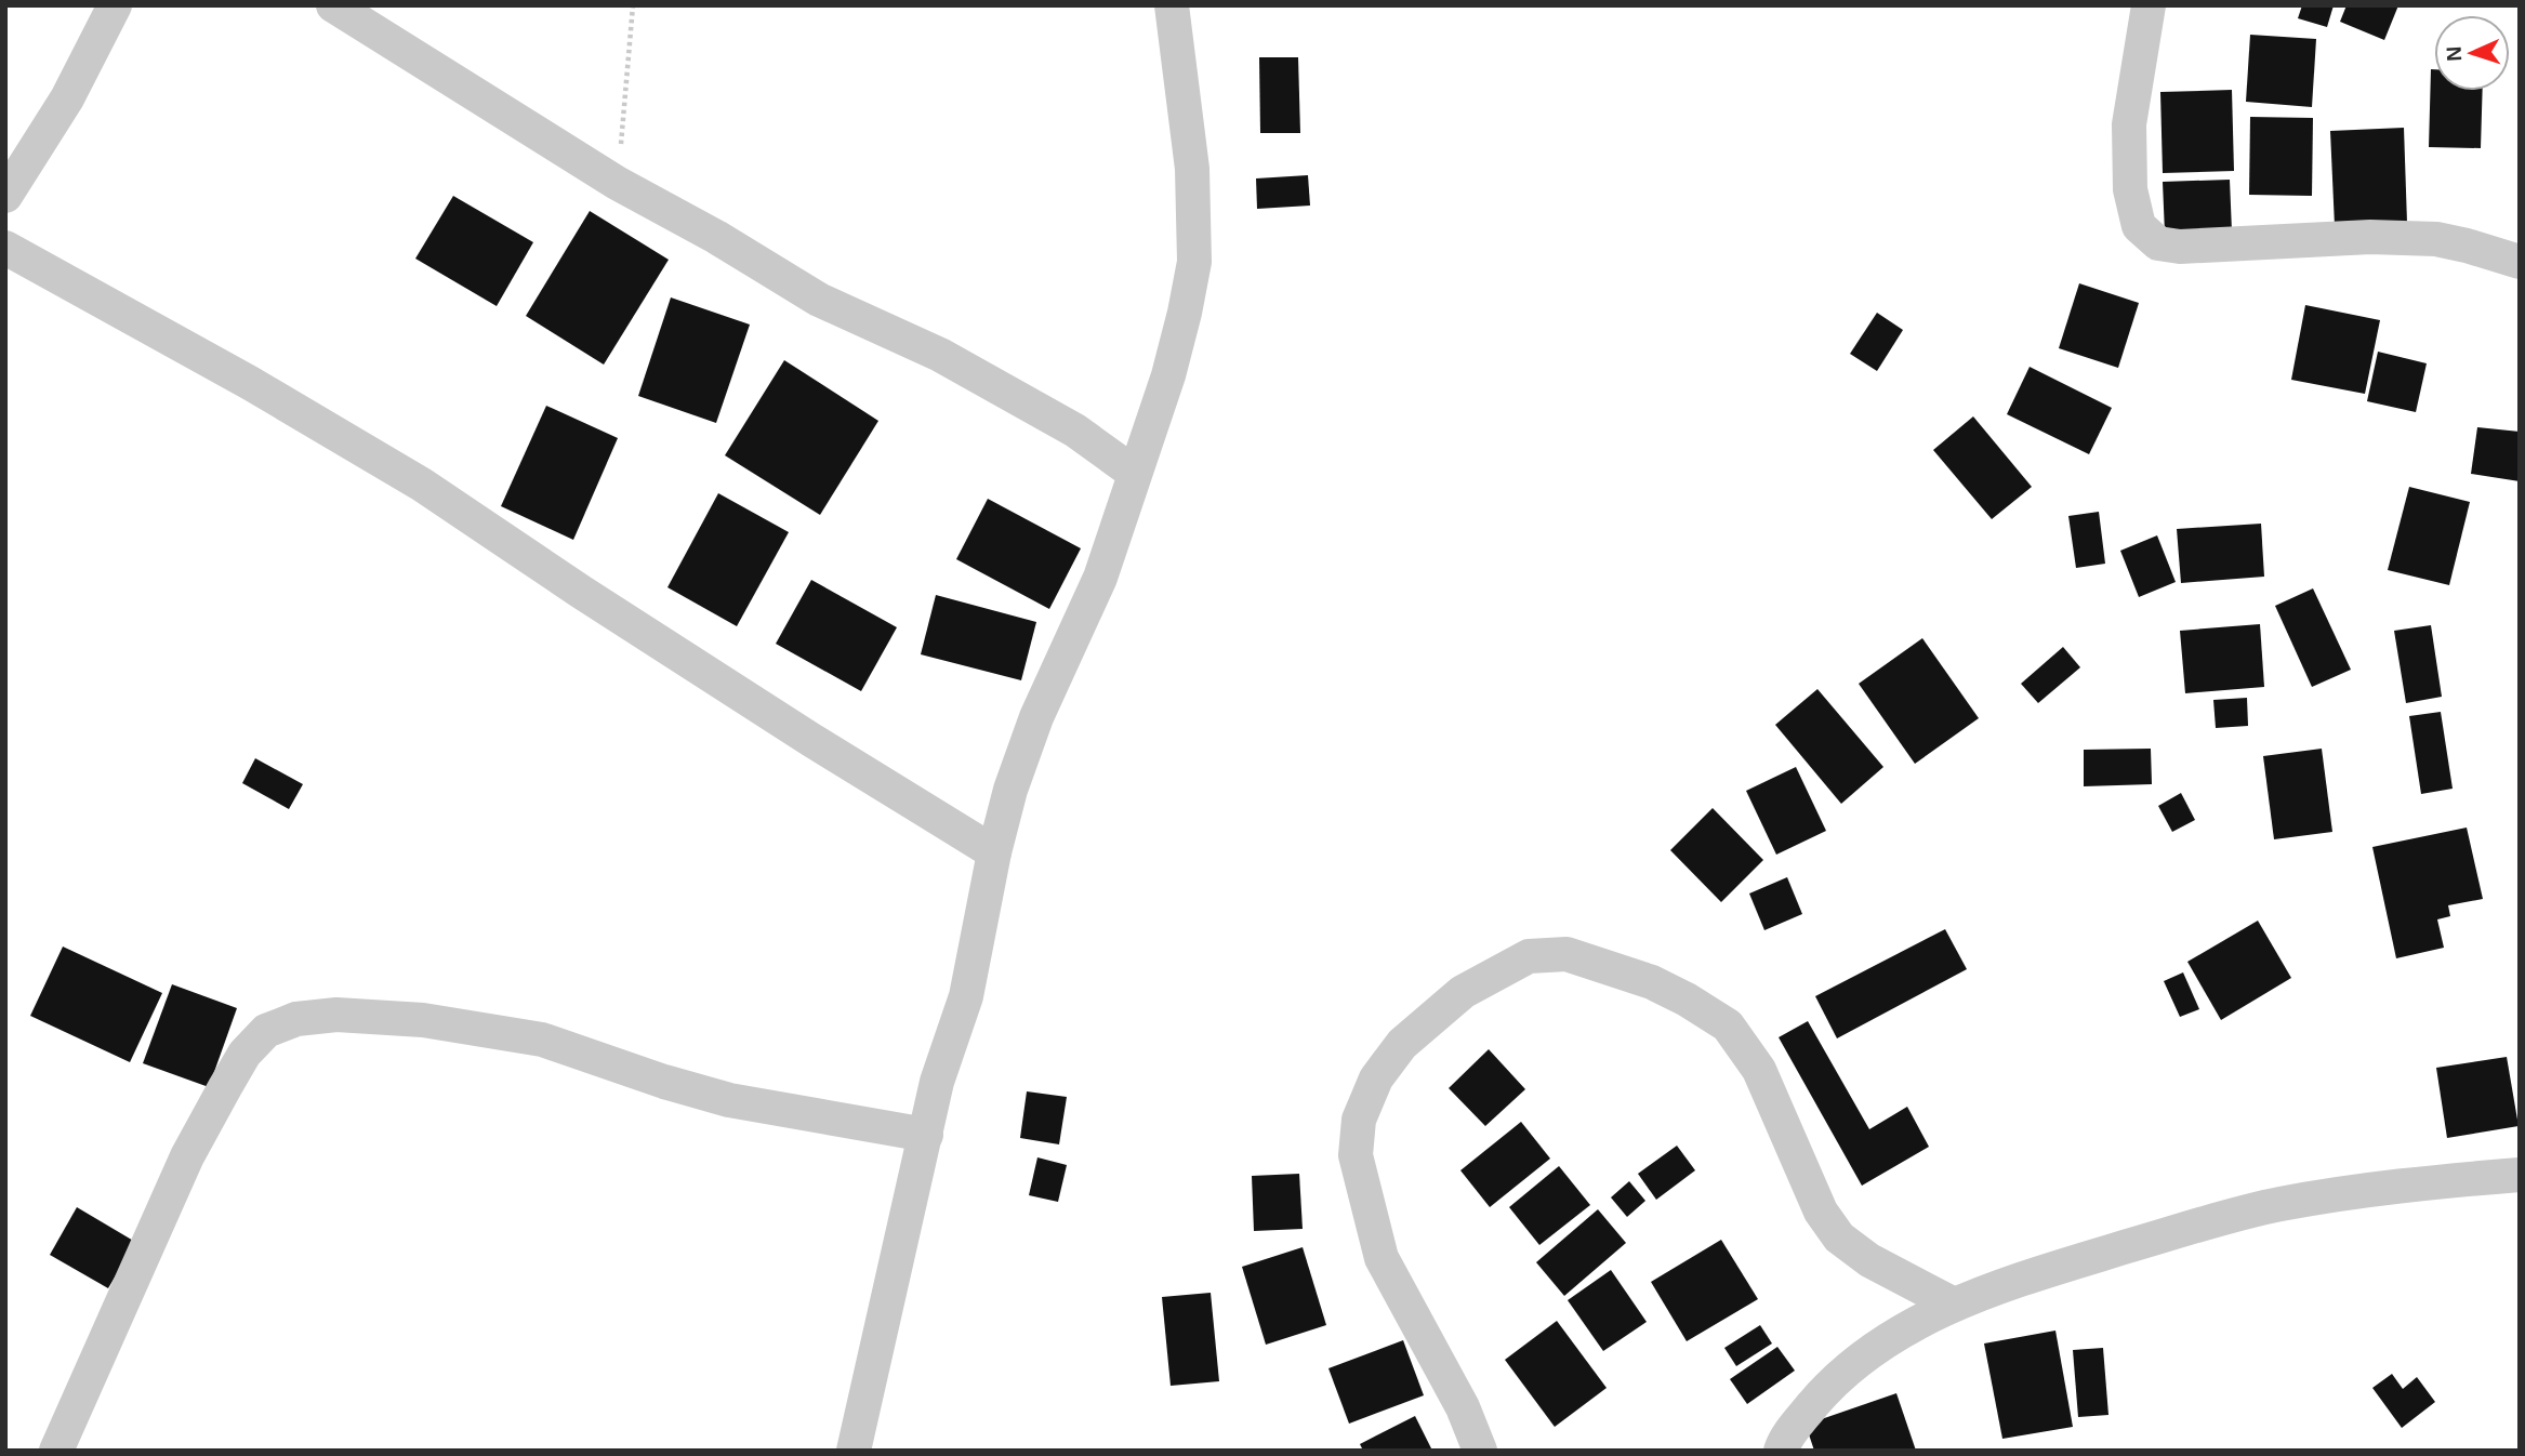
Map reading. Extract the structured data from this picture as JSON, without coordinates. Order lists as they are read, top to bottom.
{
  "north": "left"
}
